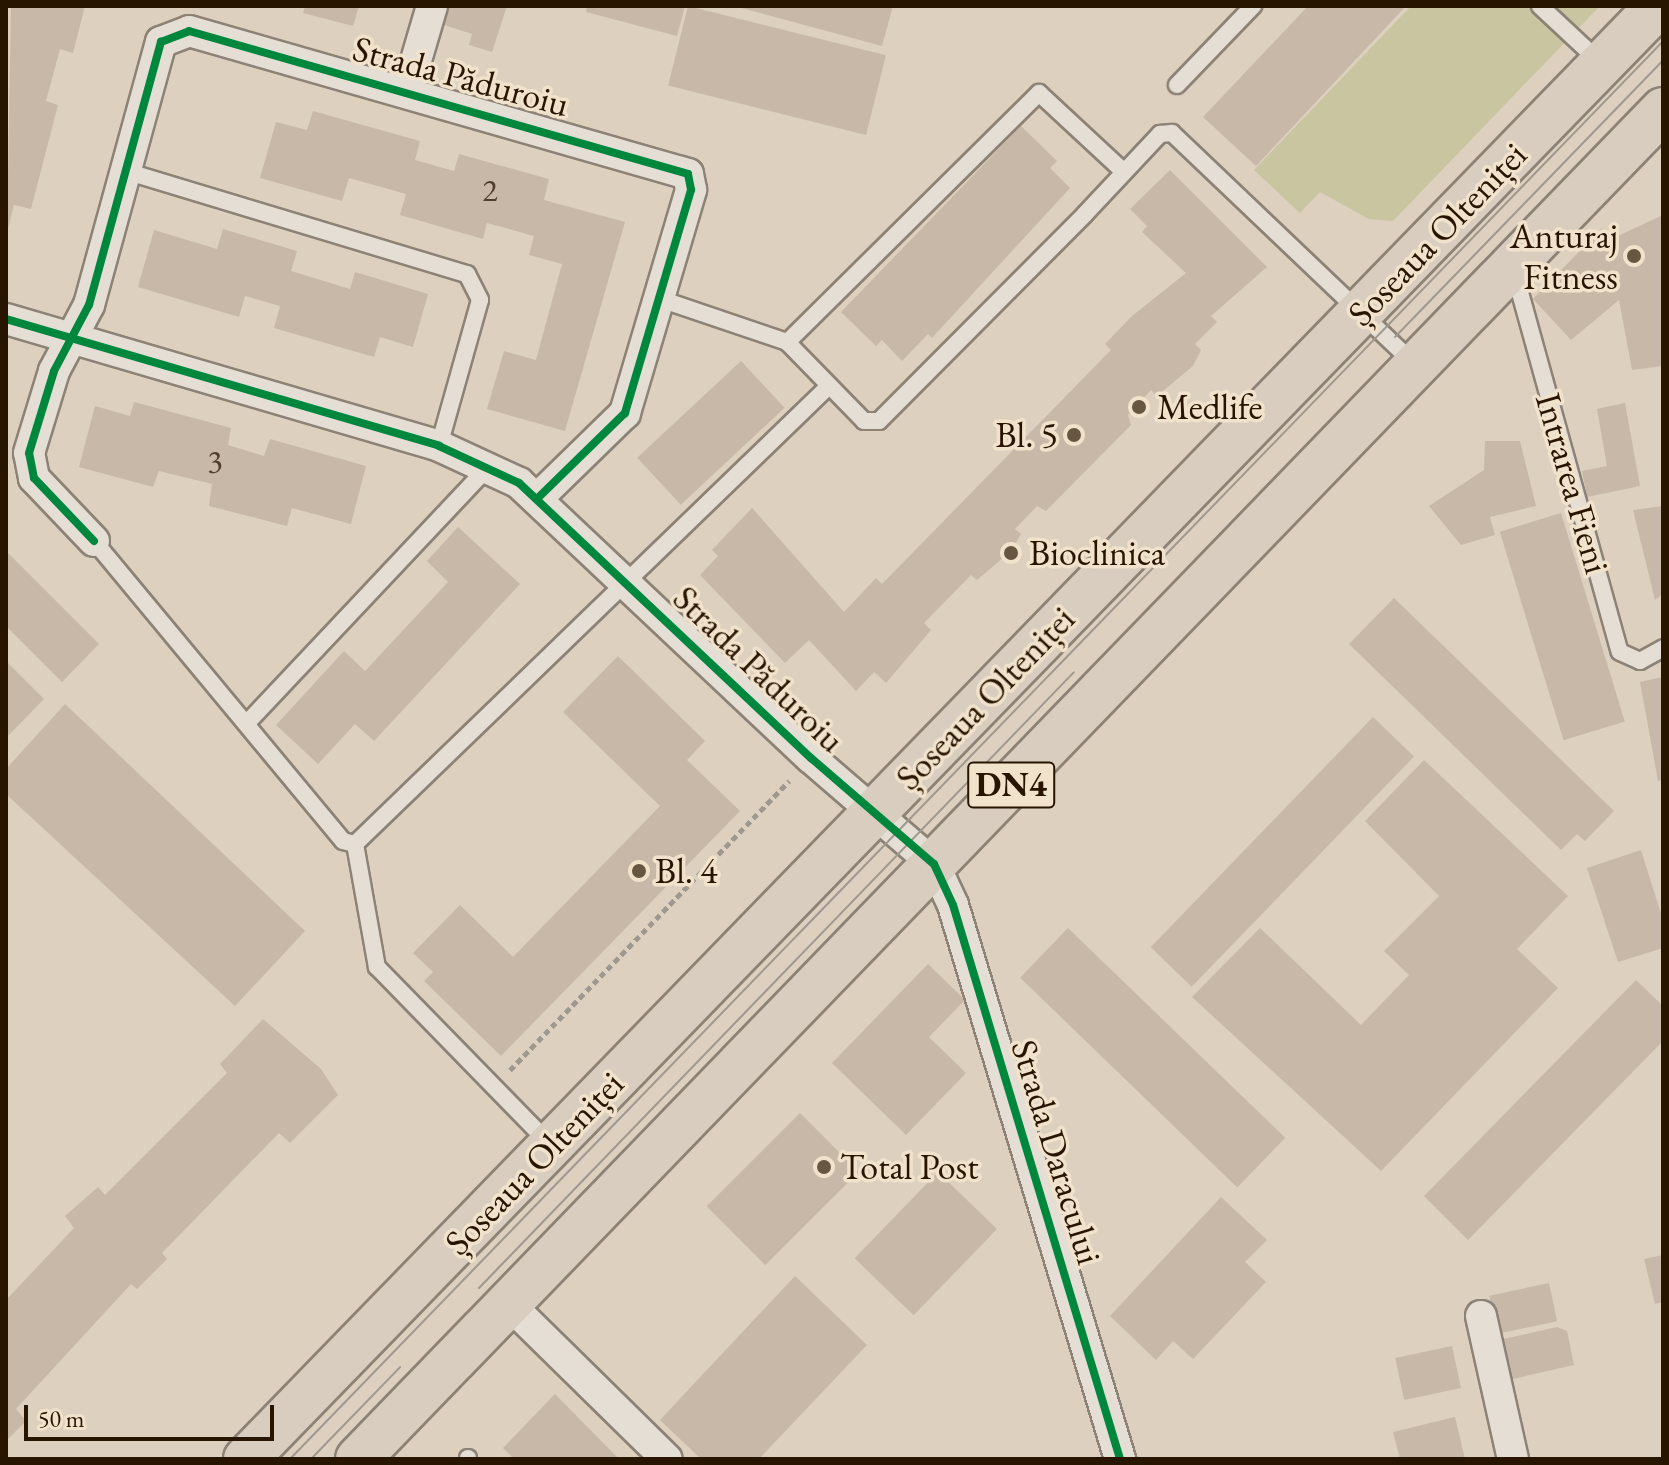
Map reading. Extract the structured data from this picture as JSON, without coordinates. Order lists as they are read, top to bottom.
{
  "streets": {
    "main road": ["Șoseaua Olteniței", "DN4"],
    "street": ["Strada Păduroiu", "Strada Daracului"],
    "lane": ["Intrarea Fieni"]
  },
  "crossings": [
    ["Strada Păduroiu", "Șoseaua Olteniței"],
    ["Strada Păduroiu", "DN4"],
    ["Strada Păduroiu", "Strada Daracului"],
    ["Intrarea Fieni", "DN4"],
    ["DN4", "Strada Daracului"]
  ],
  "places": [
    "Anturaj Fitness",
    "Medlife",
    "Bl. 5",
    "Bioclinica",
    "Bl. 4",
    "Total Post"
  ],
  "house_numbers": ["2", "3"],
  "scale_bar": "50 m"
}
